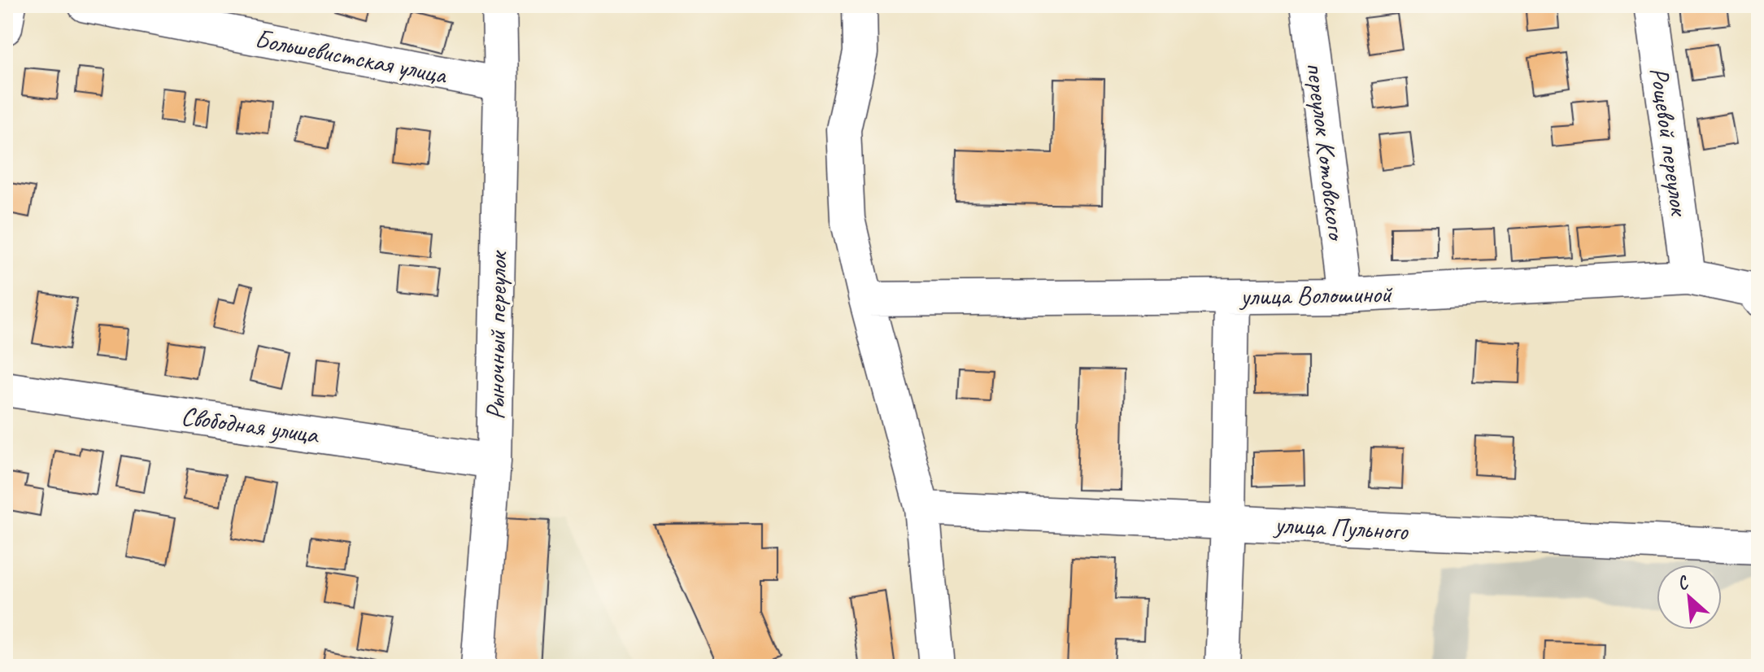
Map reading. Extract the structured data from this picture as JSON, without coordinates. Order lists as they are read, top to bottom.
{
  "streets": {
    "street": [
      "Большевистская улица",
      "Рощевой переулок",
      "переулок Котовского",
      "улица Волошиной",
      "Рыночный переулок",
      "Свободная улица",
      "улица Пульного"
    ]
  },
  "crossings": [
    ["Большевистская улица", "Рыночный переулок"],
    ["Рощевой переулок", "улица Волошиной"],
    ["переулок Котовского", "улица Волошиной"],
    ["Рыночный переулок", "Свободная улица"]
  ],
  "north": "top left"
}
